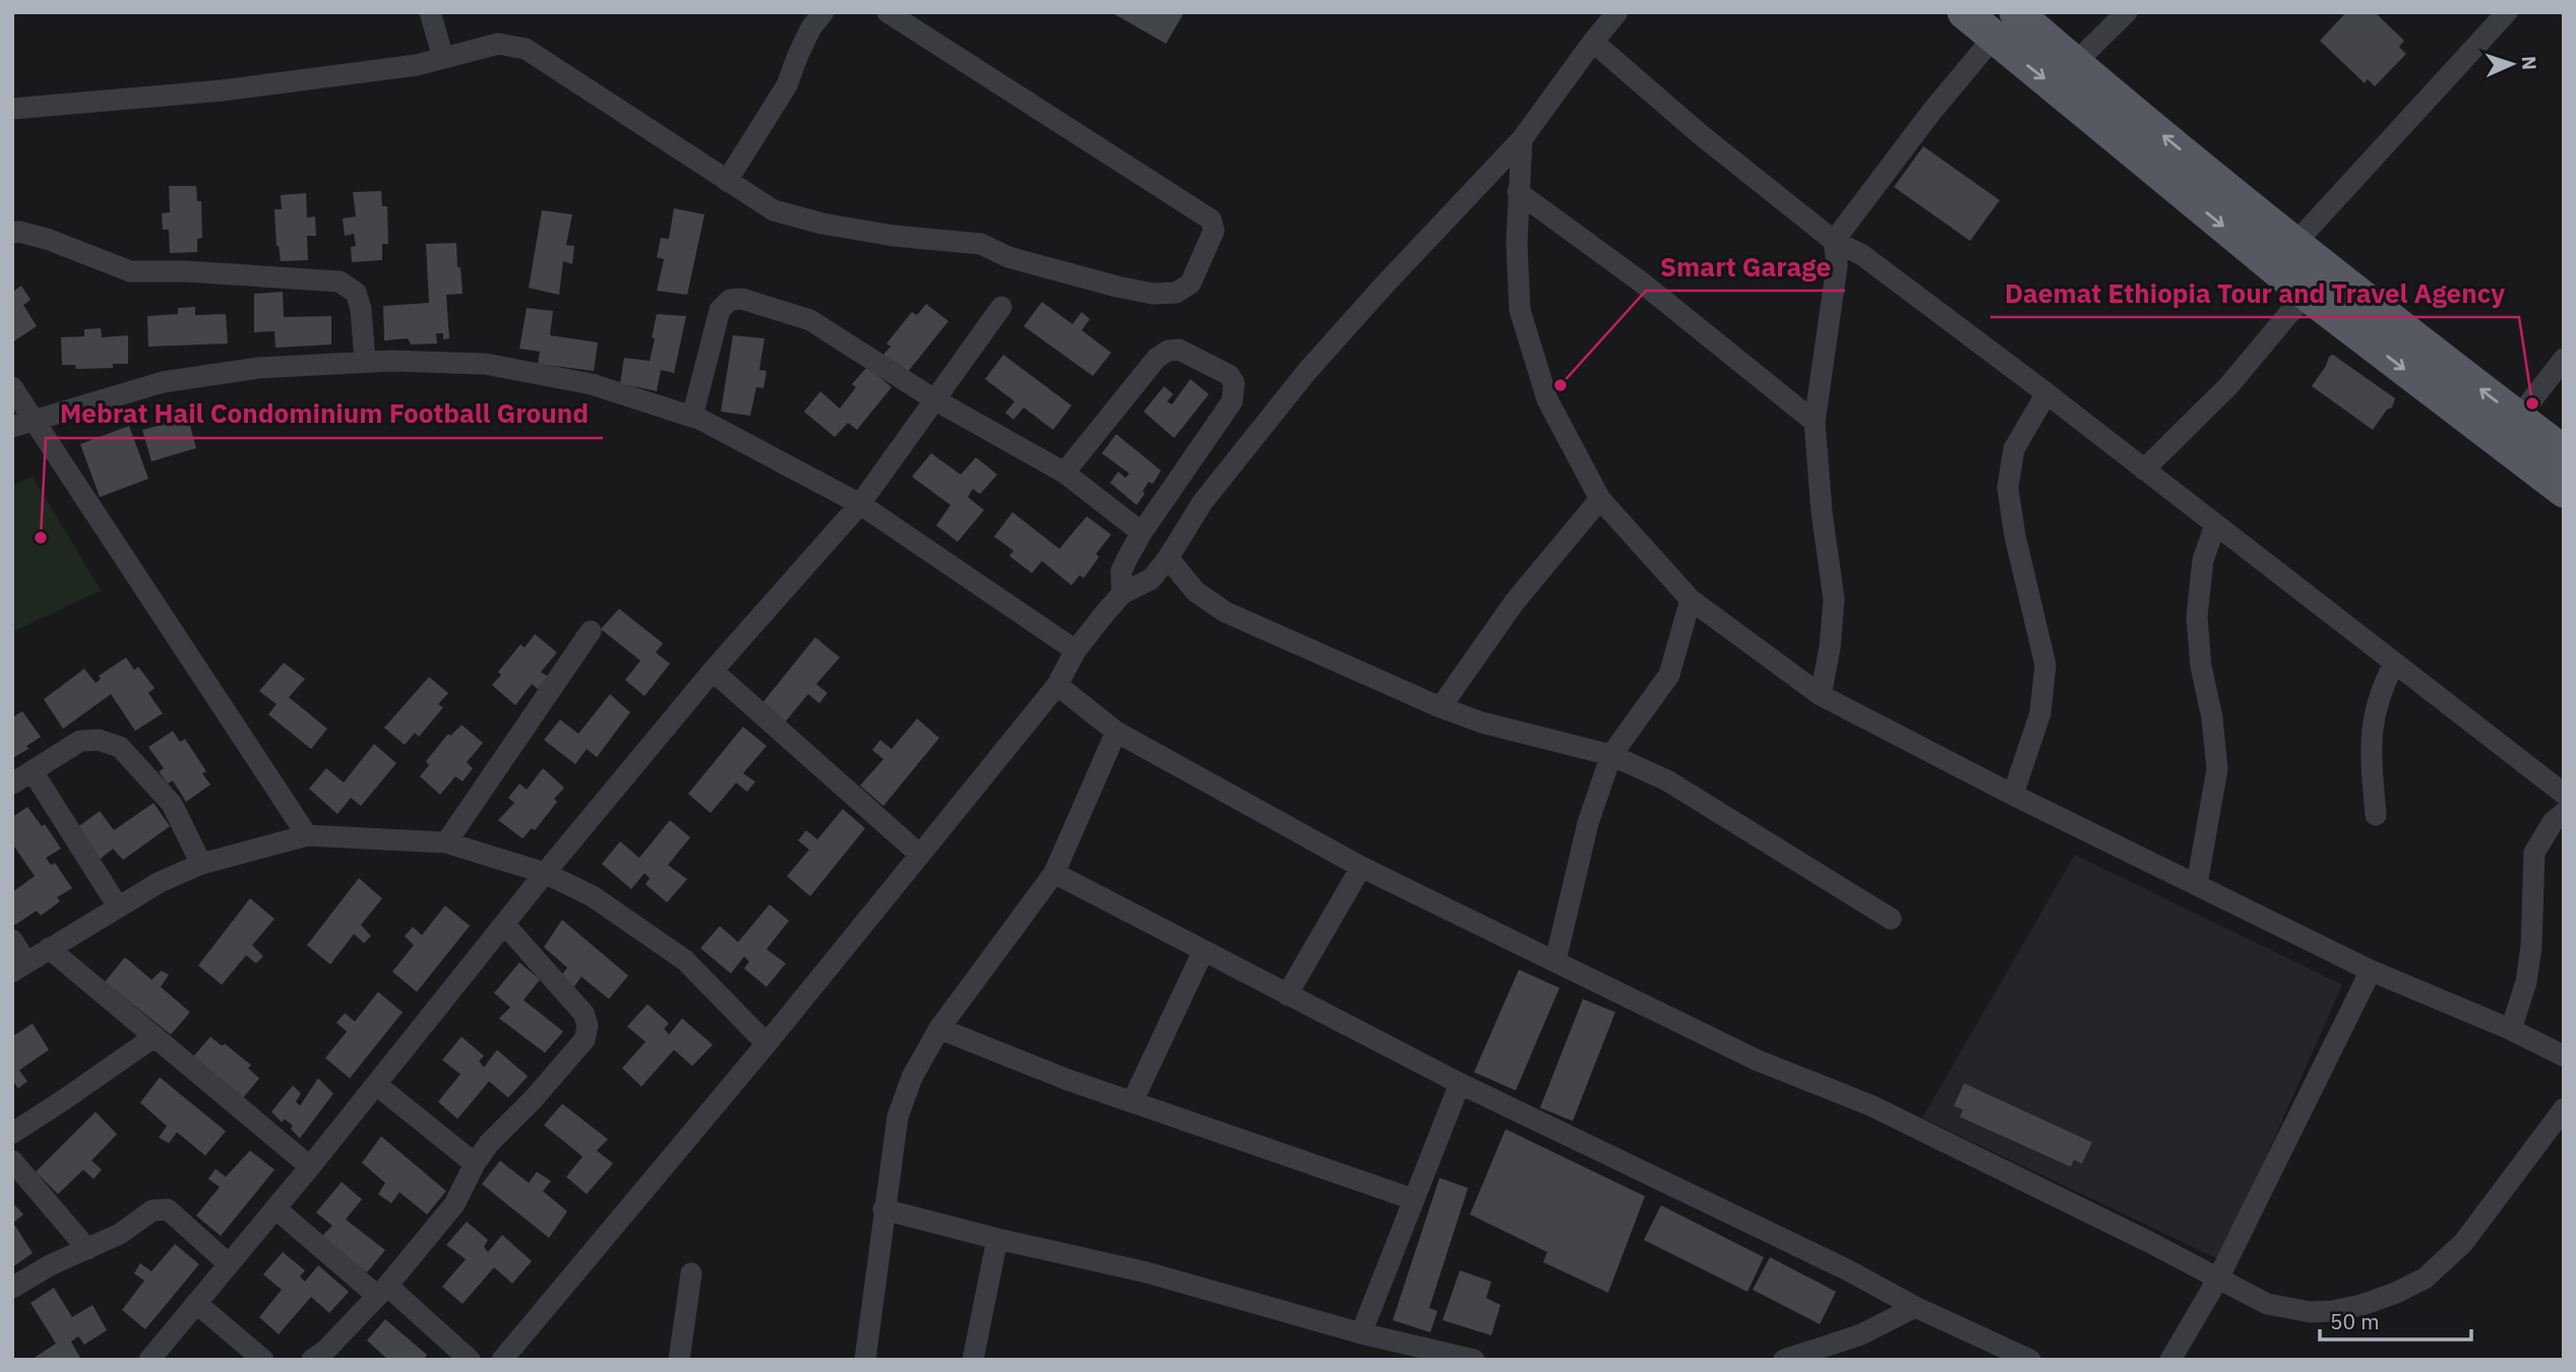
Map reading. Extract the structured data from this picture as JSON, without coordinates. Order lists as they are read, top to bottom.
{
  "places": ["Smart Garage", "Daemat Ethiopia Tour and Travel Agency", "Mebrat Hail Condominium Football Ground"],
  "scale_bar": "50 m",
  "north": "right"
}
